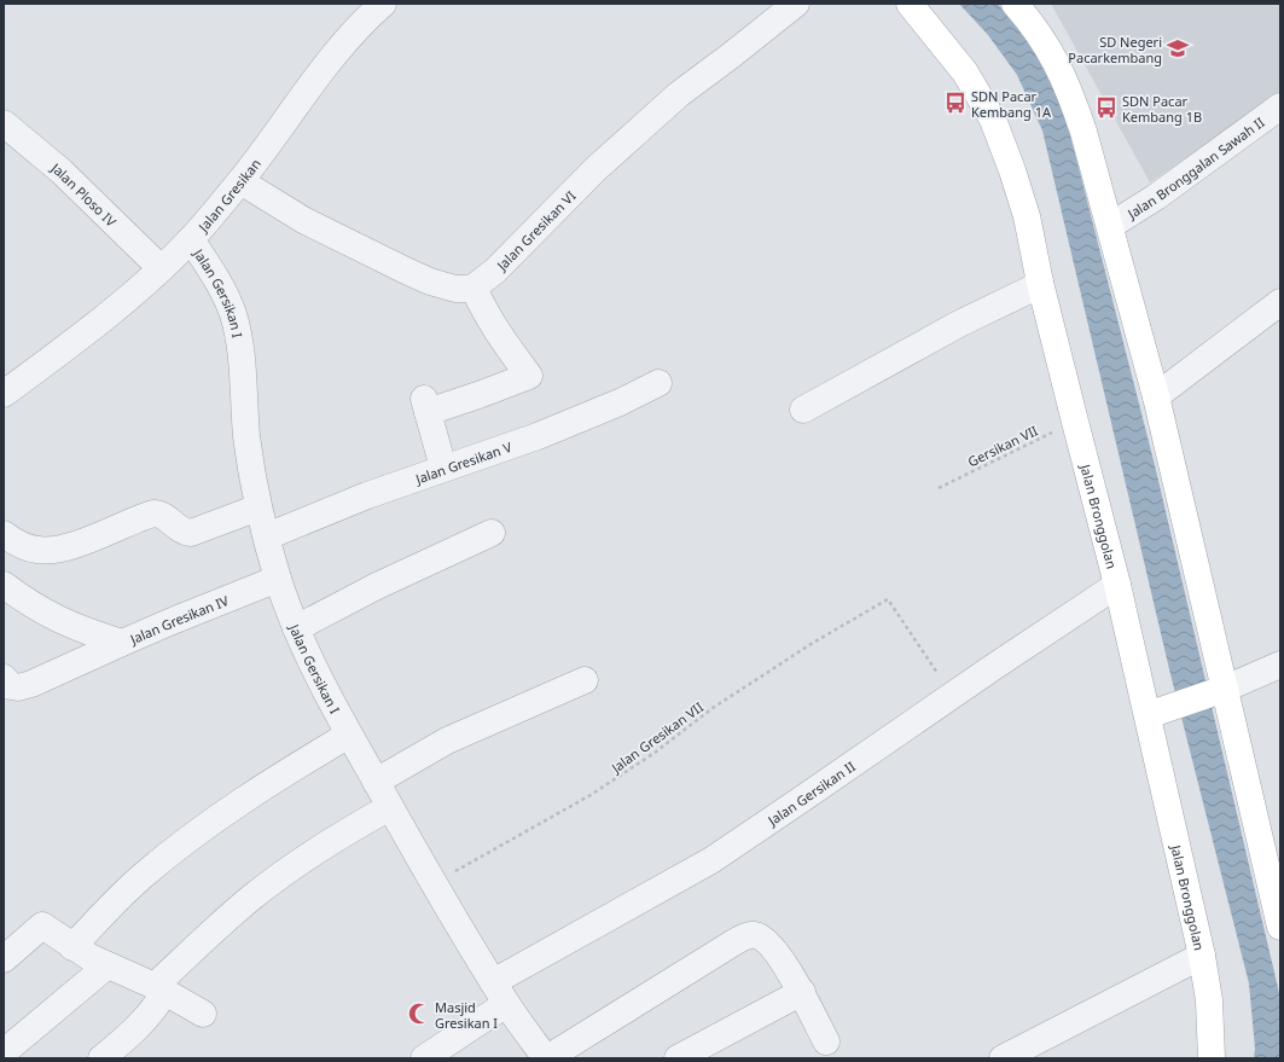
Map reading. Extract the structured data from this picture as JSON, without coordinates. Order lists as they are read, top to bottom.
{
  "streets": {
    "main road": ["Jalan Bronggolan"],
    "street": [
      "Jalan Bronggalan Sawah II",
      "Jalan Gresikan",
      "Jalan Ploso IV",
      "Jalan Gresikan VI",
      "Jalan Gersikan I",
      "Jalan Gresikan V",
      "Jalan Gresikan IV",
      "Jalan Gersikan II"
    ],
    "path": ["Gersikan VII", "Jalan Gresikan VII"]
  },
  "crossings": [
    ["Jalan Gresikan", "Jalan Ploso IV"],
    ["Jalan Gresikan", "Jalan Gersikan I"],
    ["Jalan Gersikan I", "Jalan Gresikan V"],
    ["Jalan Gersikan I", "Jalan Gresikan IV"],
    ["Jalan Gersikan I", "Jalan Gresikan VII"],
    ["Jalan Gersikan I", "Jalan Gersikan II"],
    ["Gersikan VII", "Jalan Bronggolan"],
    ["Jalan Bronggolan", "Jalan Gersikan II"],
    ["Jalan Gresikan VII", "Jalan Gersikan II"]
  ],
  "places": {
    "school or university": ["SD Negeri Pacarkembang"],
    "bus stop": ["SDN Pacar Kembang 1A", "SDN Pacar Kembang 1B"],
    "mosque": ["Masjid Gresikan I"]
  }
}
